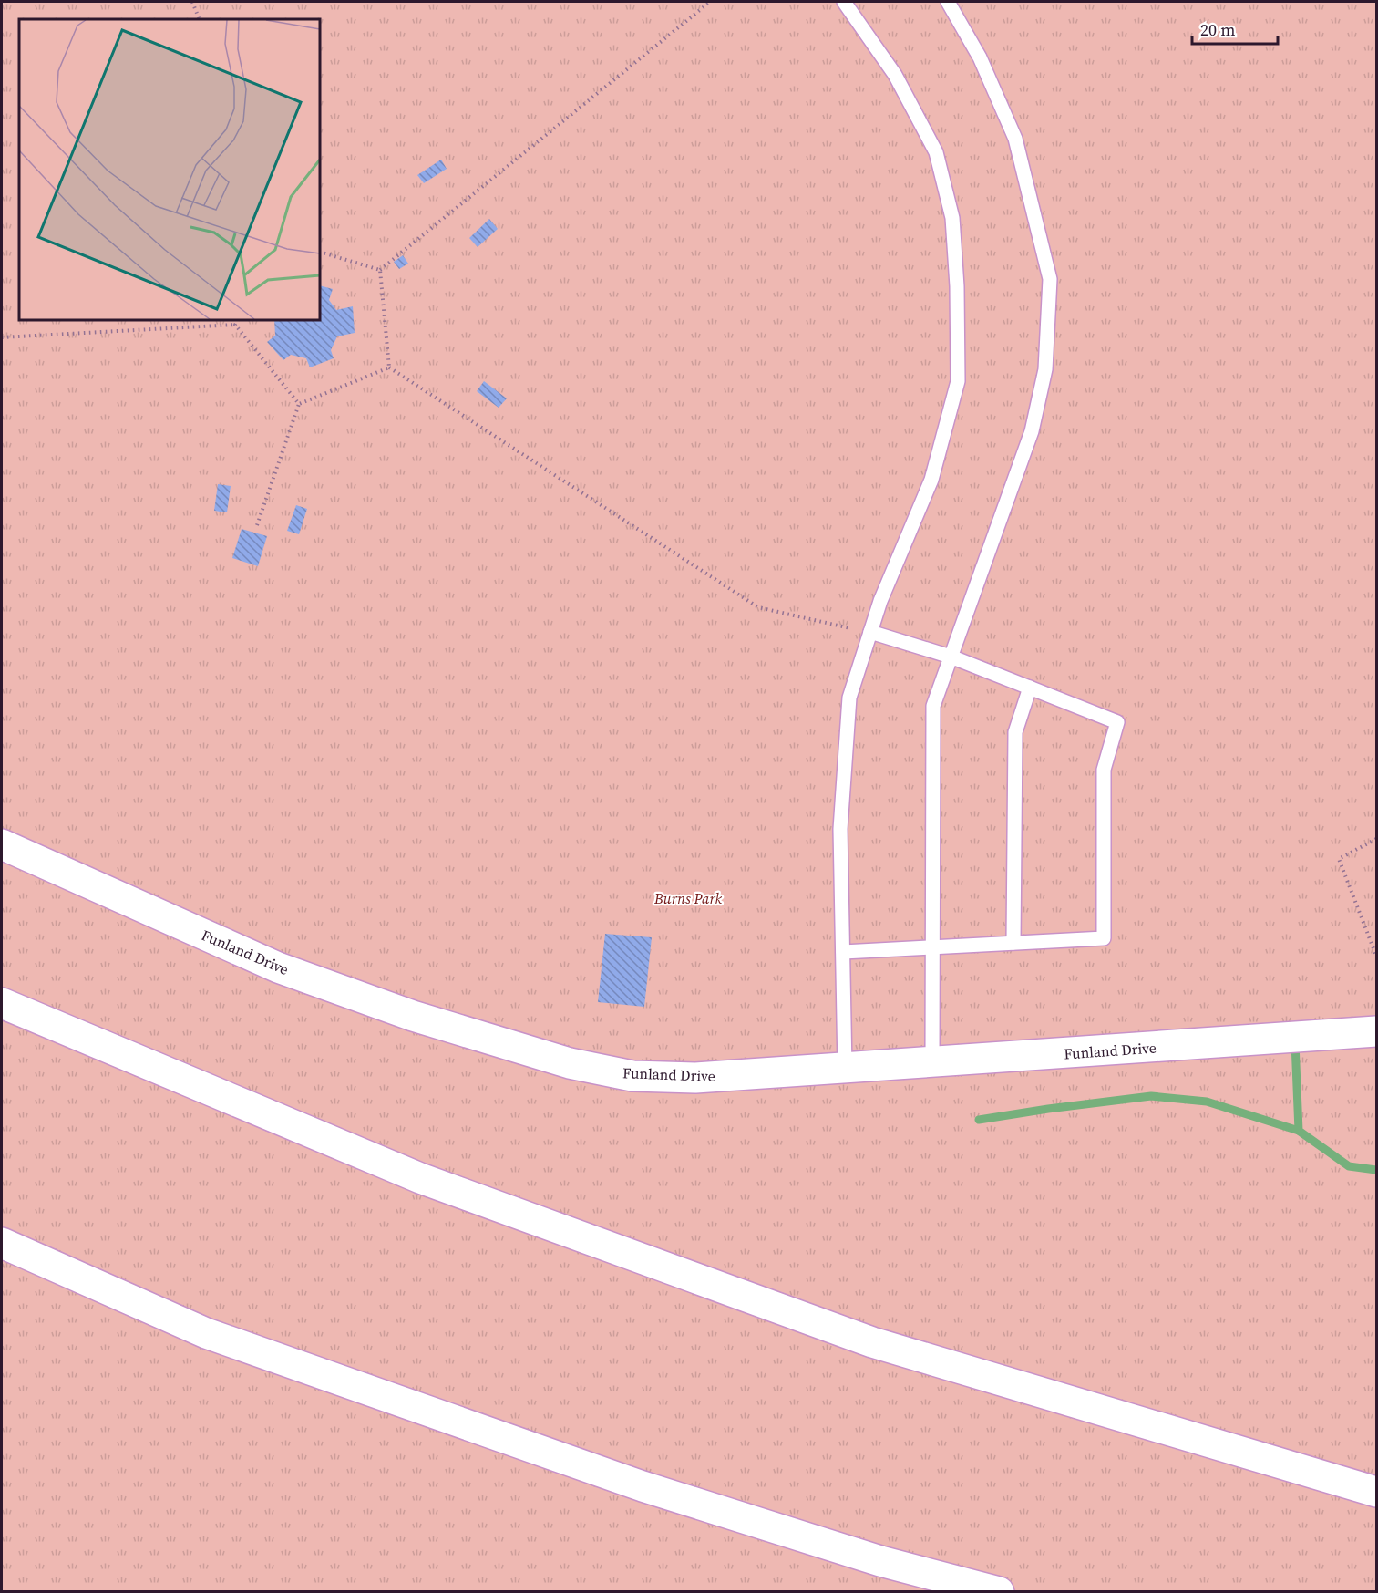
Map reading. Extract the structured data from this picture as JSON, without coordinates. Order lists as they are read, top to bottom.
{
  "streets": {
    "main road": ["Funland Drive"]
  },
  "parks": ["Burns Park"],
  "scale_bar": "20 m"
}
